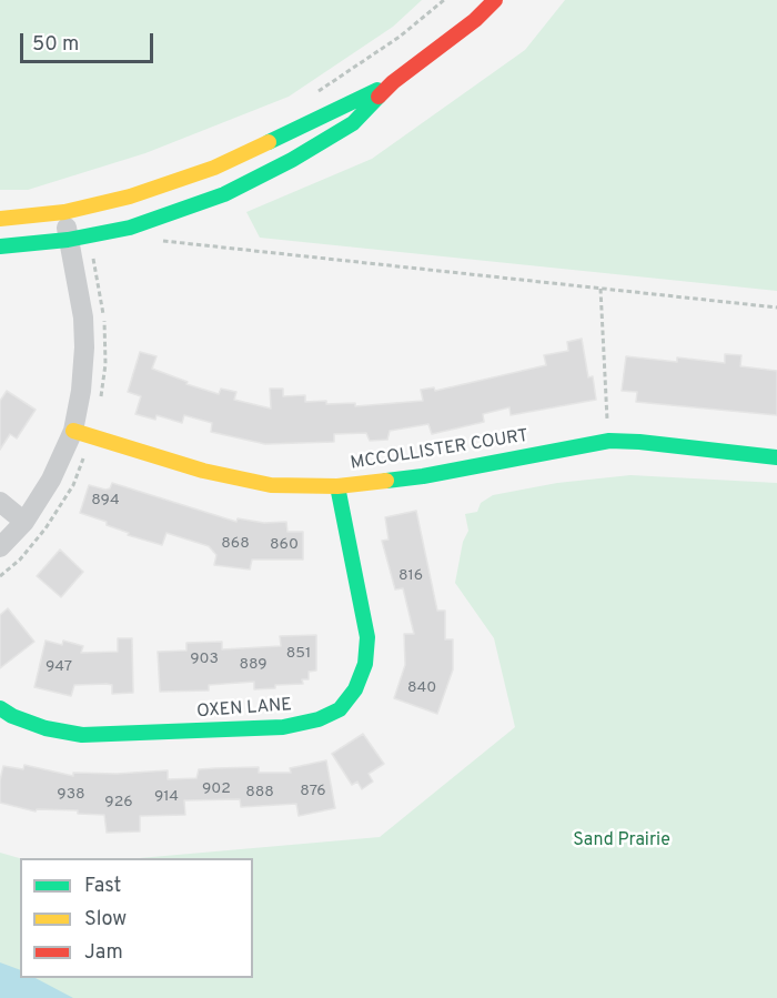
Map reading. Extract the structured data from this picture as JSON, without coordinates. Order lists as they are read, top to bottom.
{
  "streets": {
    "street": ["MCCOLLISTER COURT", "OXEN LANE"]
  },
  "crossings": [
    ["MCCOLLISTER COURT", "OXEN LANE"]
  ],
  "parks": ["Sand Prairie"],
  "house_numbers": [
    "894",
    "868",
    "860",
    "816",
    "851",
    "903",
    "889",
    "947",
    "840",
    "902",
    "876",
    "888",
    "938",
    "914",
    "926"
  ],
  "legend": ["Fast", "Slow", "Jam"],
  "scale_bar": "50 m"
}
